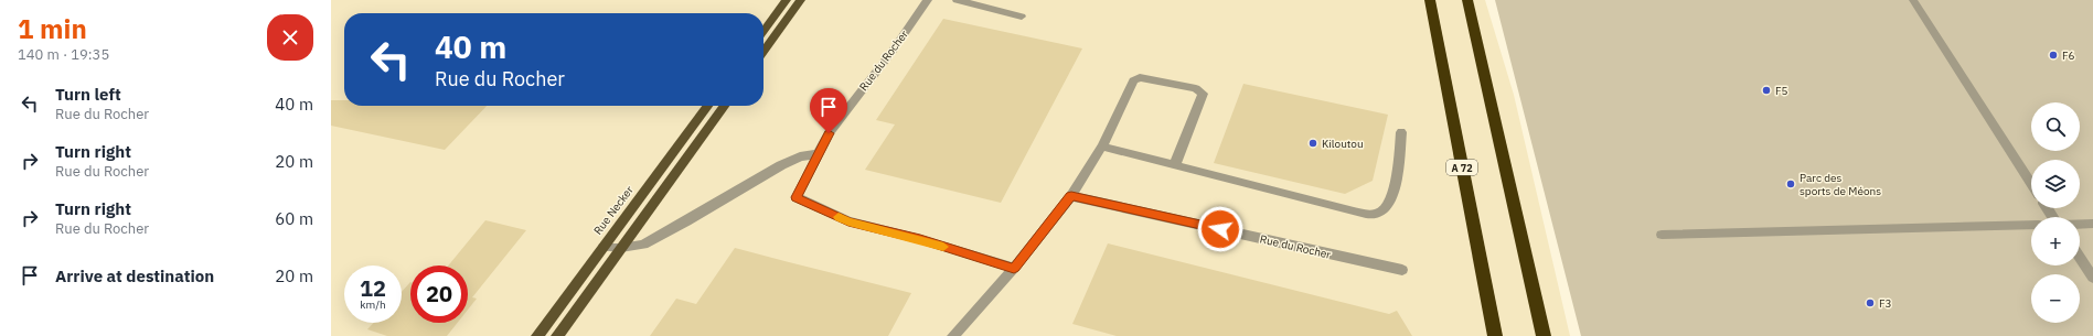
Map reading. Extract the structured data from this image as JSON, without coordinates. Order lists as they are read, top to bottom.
{
  "streets": {
    "highway": ["A 72"],
    "main road": ["Rue Necker"],
    "lane": ["Rue du Rocher"]
  },
  "places": [
    "F6",
    "F5",
    "Kiloutou",
    "Parc des sports de Méons",
    "F3"
  ],
  "page": {
    "heading": ["1 min", "140 m · 19:35"],
    "turn": ["40 m", "Rue du Rocher"],
    "list": [
      {
        "name": "Turn left",
        "note": "Rue du Rocher",
        "value": "40 m"
      },
      {
        "name": "Turn right",
        "note": "Rue du Rocher",
        "value": "20 m"
      },
      {
        "name": "Turn right",
        "note": "Rue du Rocher",
        "value": "60 m"
      },
      {
        "name": "Arrive at destination",
        "value": "20 m"
      }
    ],
    "map_buttons": ["+", "−"],
    "speed": "12 km/h",
    "limit": "20"
  }
}
